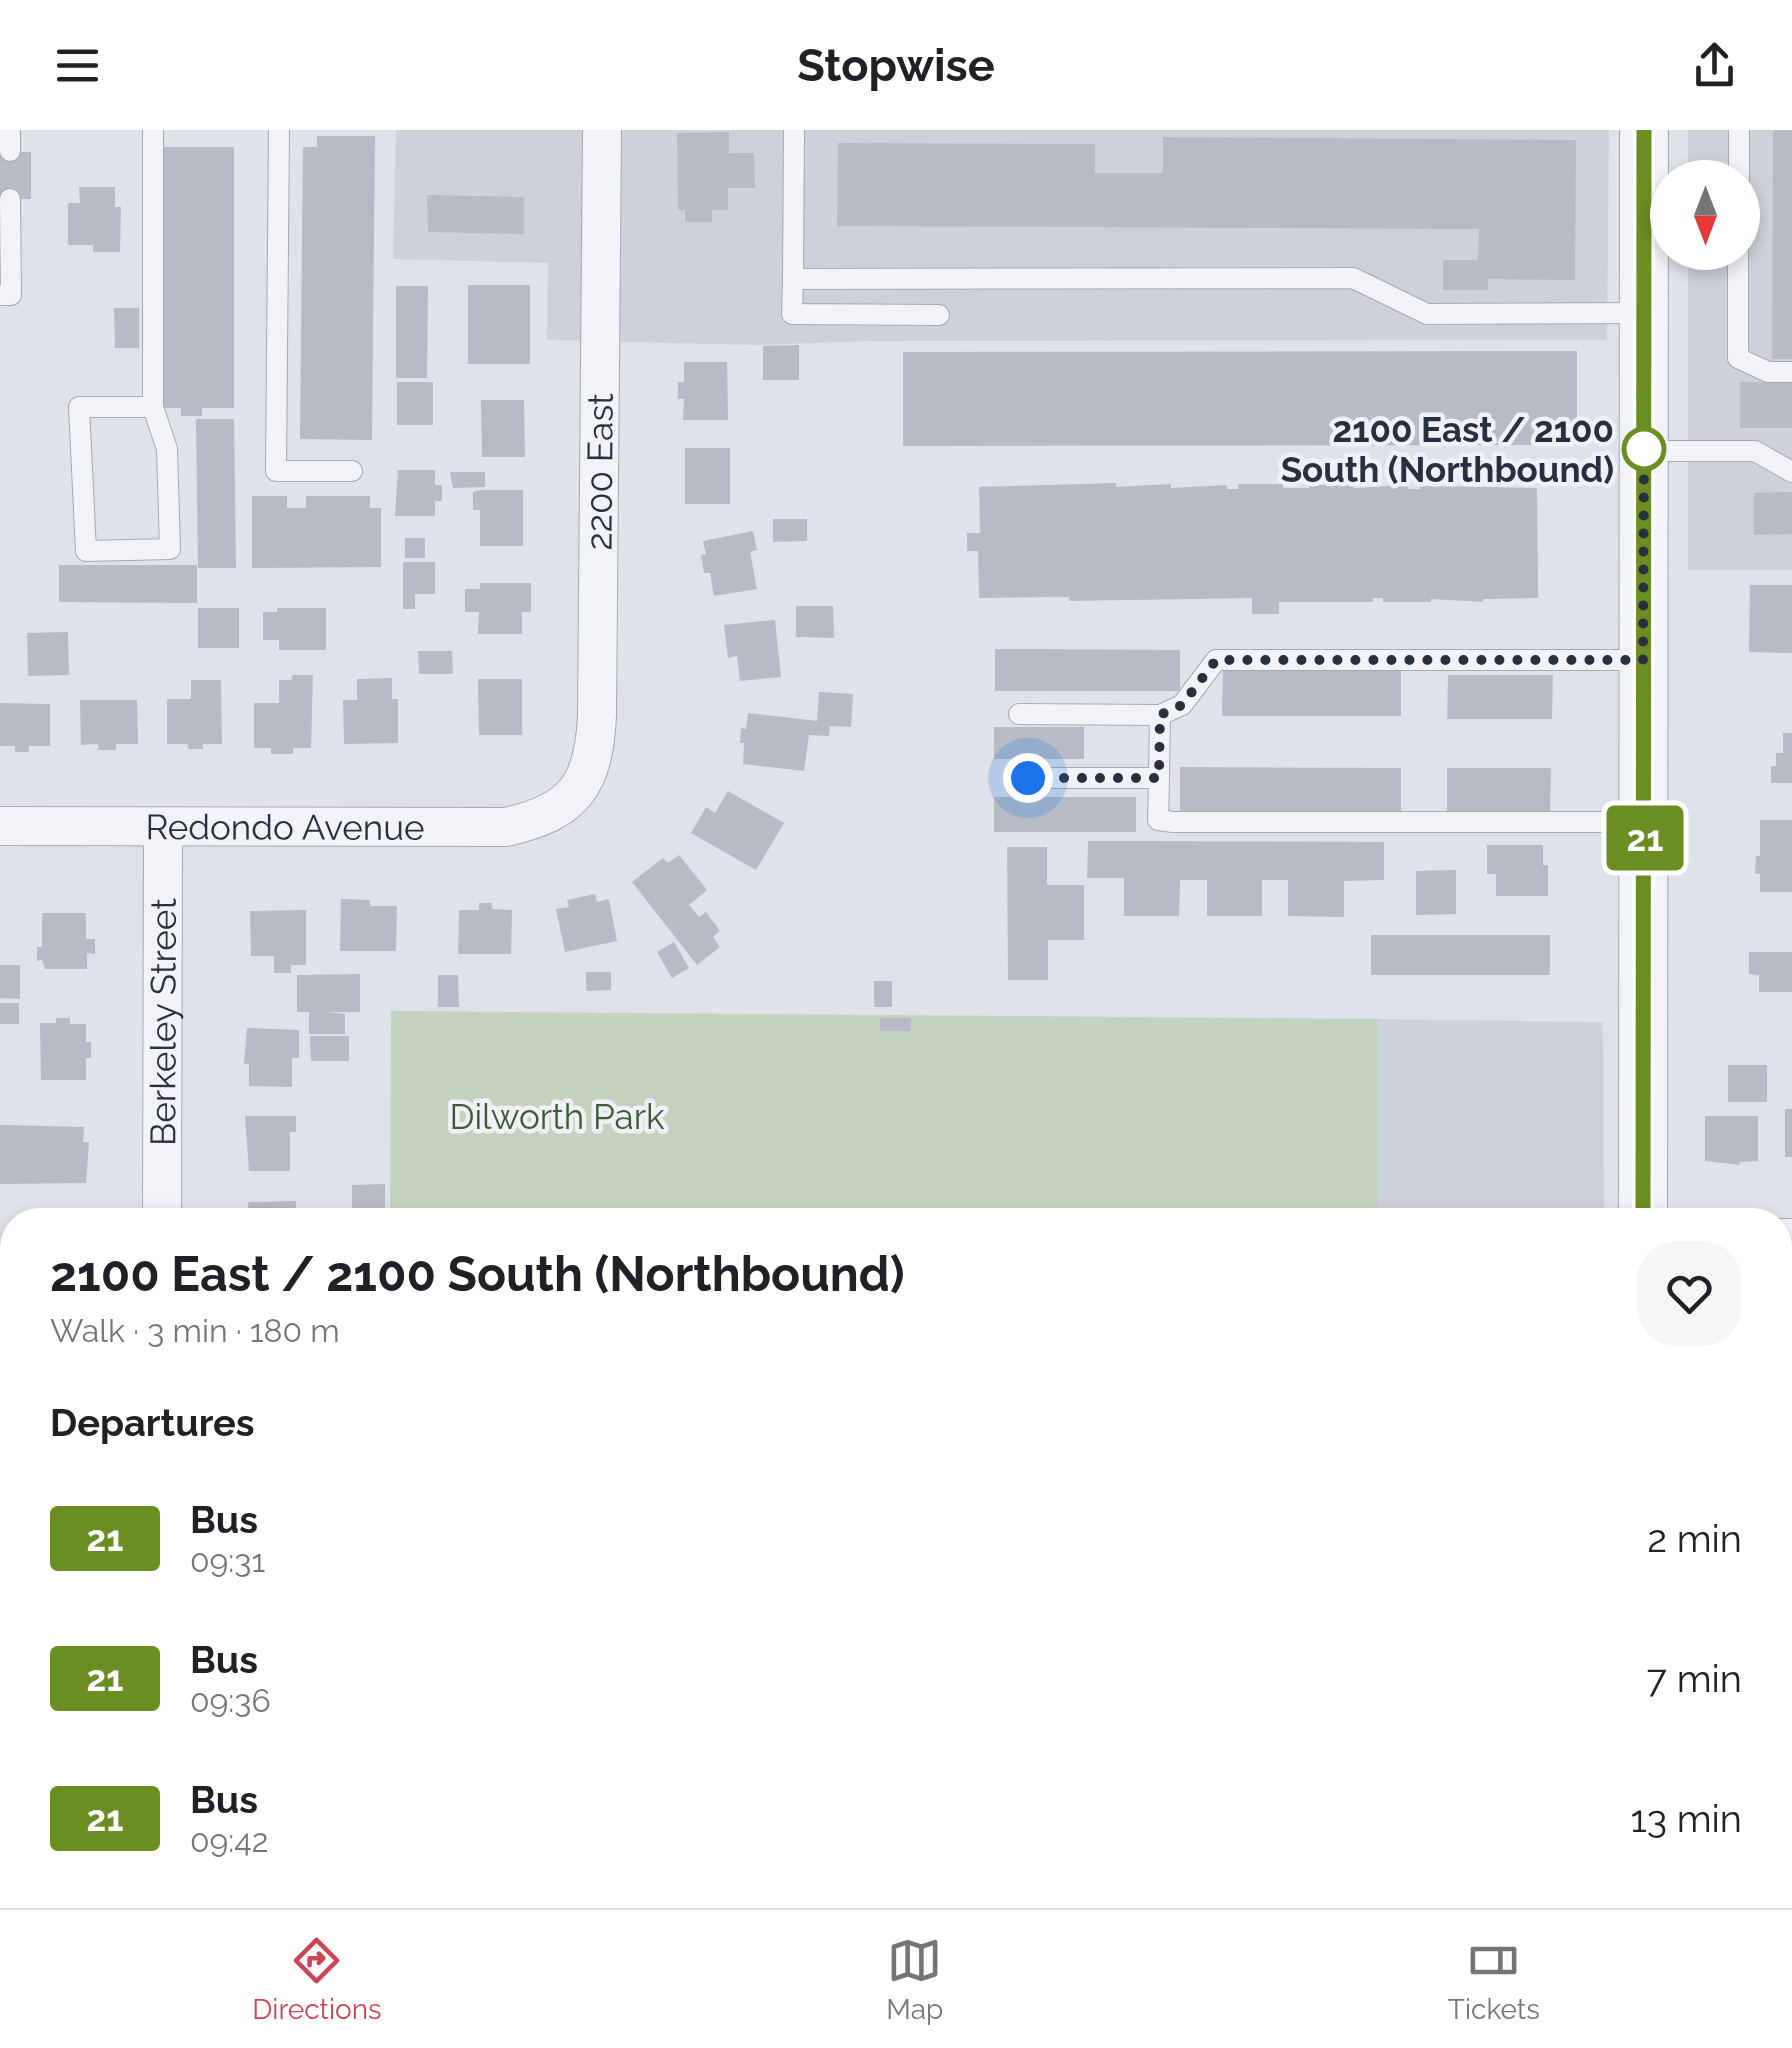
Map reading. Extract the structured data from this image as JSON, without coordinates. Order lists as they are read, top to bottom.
{
  "streets": {
    "street": ["2200 East", "Redondo Avenue", "Berkeley Street"]
  },
  "crossings": [
    ["2200 East", "Redondo Avenue"],
    ["Redondo Avenue", "Berkeley Street"]
  ],
  "parks": ["Dilworth Park"],
  "places": ["2100 East / 2100 South (Northbound)"],
  "lines": ["bus line 21"],
  "north": "bottom",
  "page": {
    "header": "Stopwise",
    "on_map": "21",
    "heading": [
      ["2100 East / 2100 South (Northbound)", "Walk · 3 min · 180 m"],
      "Departures"
    ],
    "list": [
      {
        "mark": "21",
        "name": "Bus",
        "note": "09:31",
        "value": "2 min"
      },
      {
        "mark": "21",
        "name": "Bus",
        "note": "09:36",
        "value": "7 min"
      },
      {
        "mark": "21",
        "name": "Bus",
        "note": "09:42",
        "value": "13 min"
      }
    ],
    "tabs": ["Directions", "Map", "Tickets"]
  }
}
